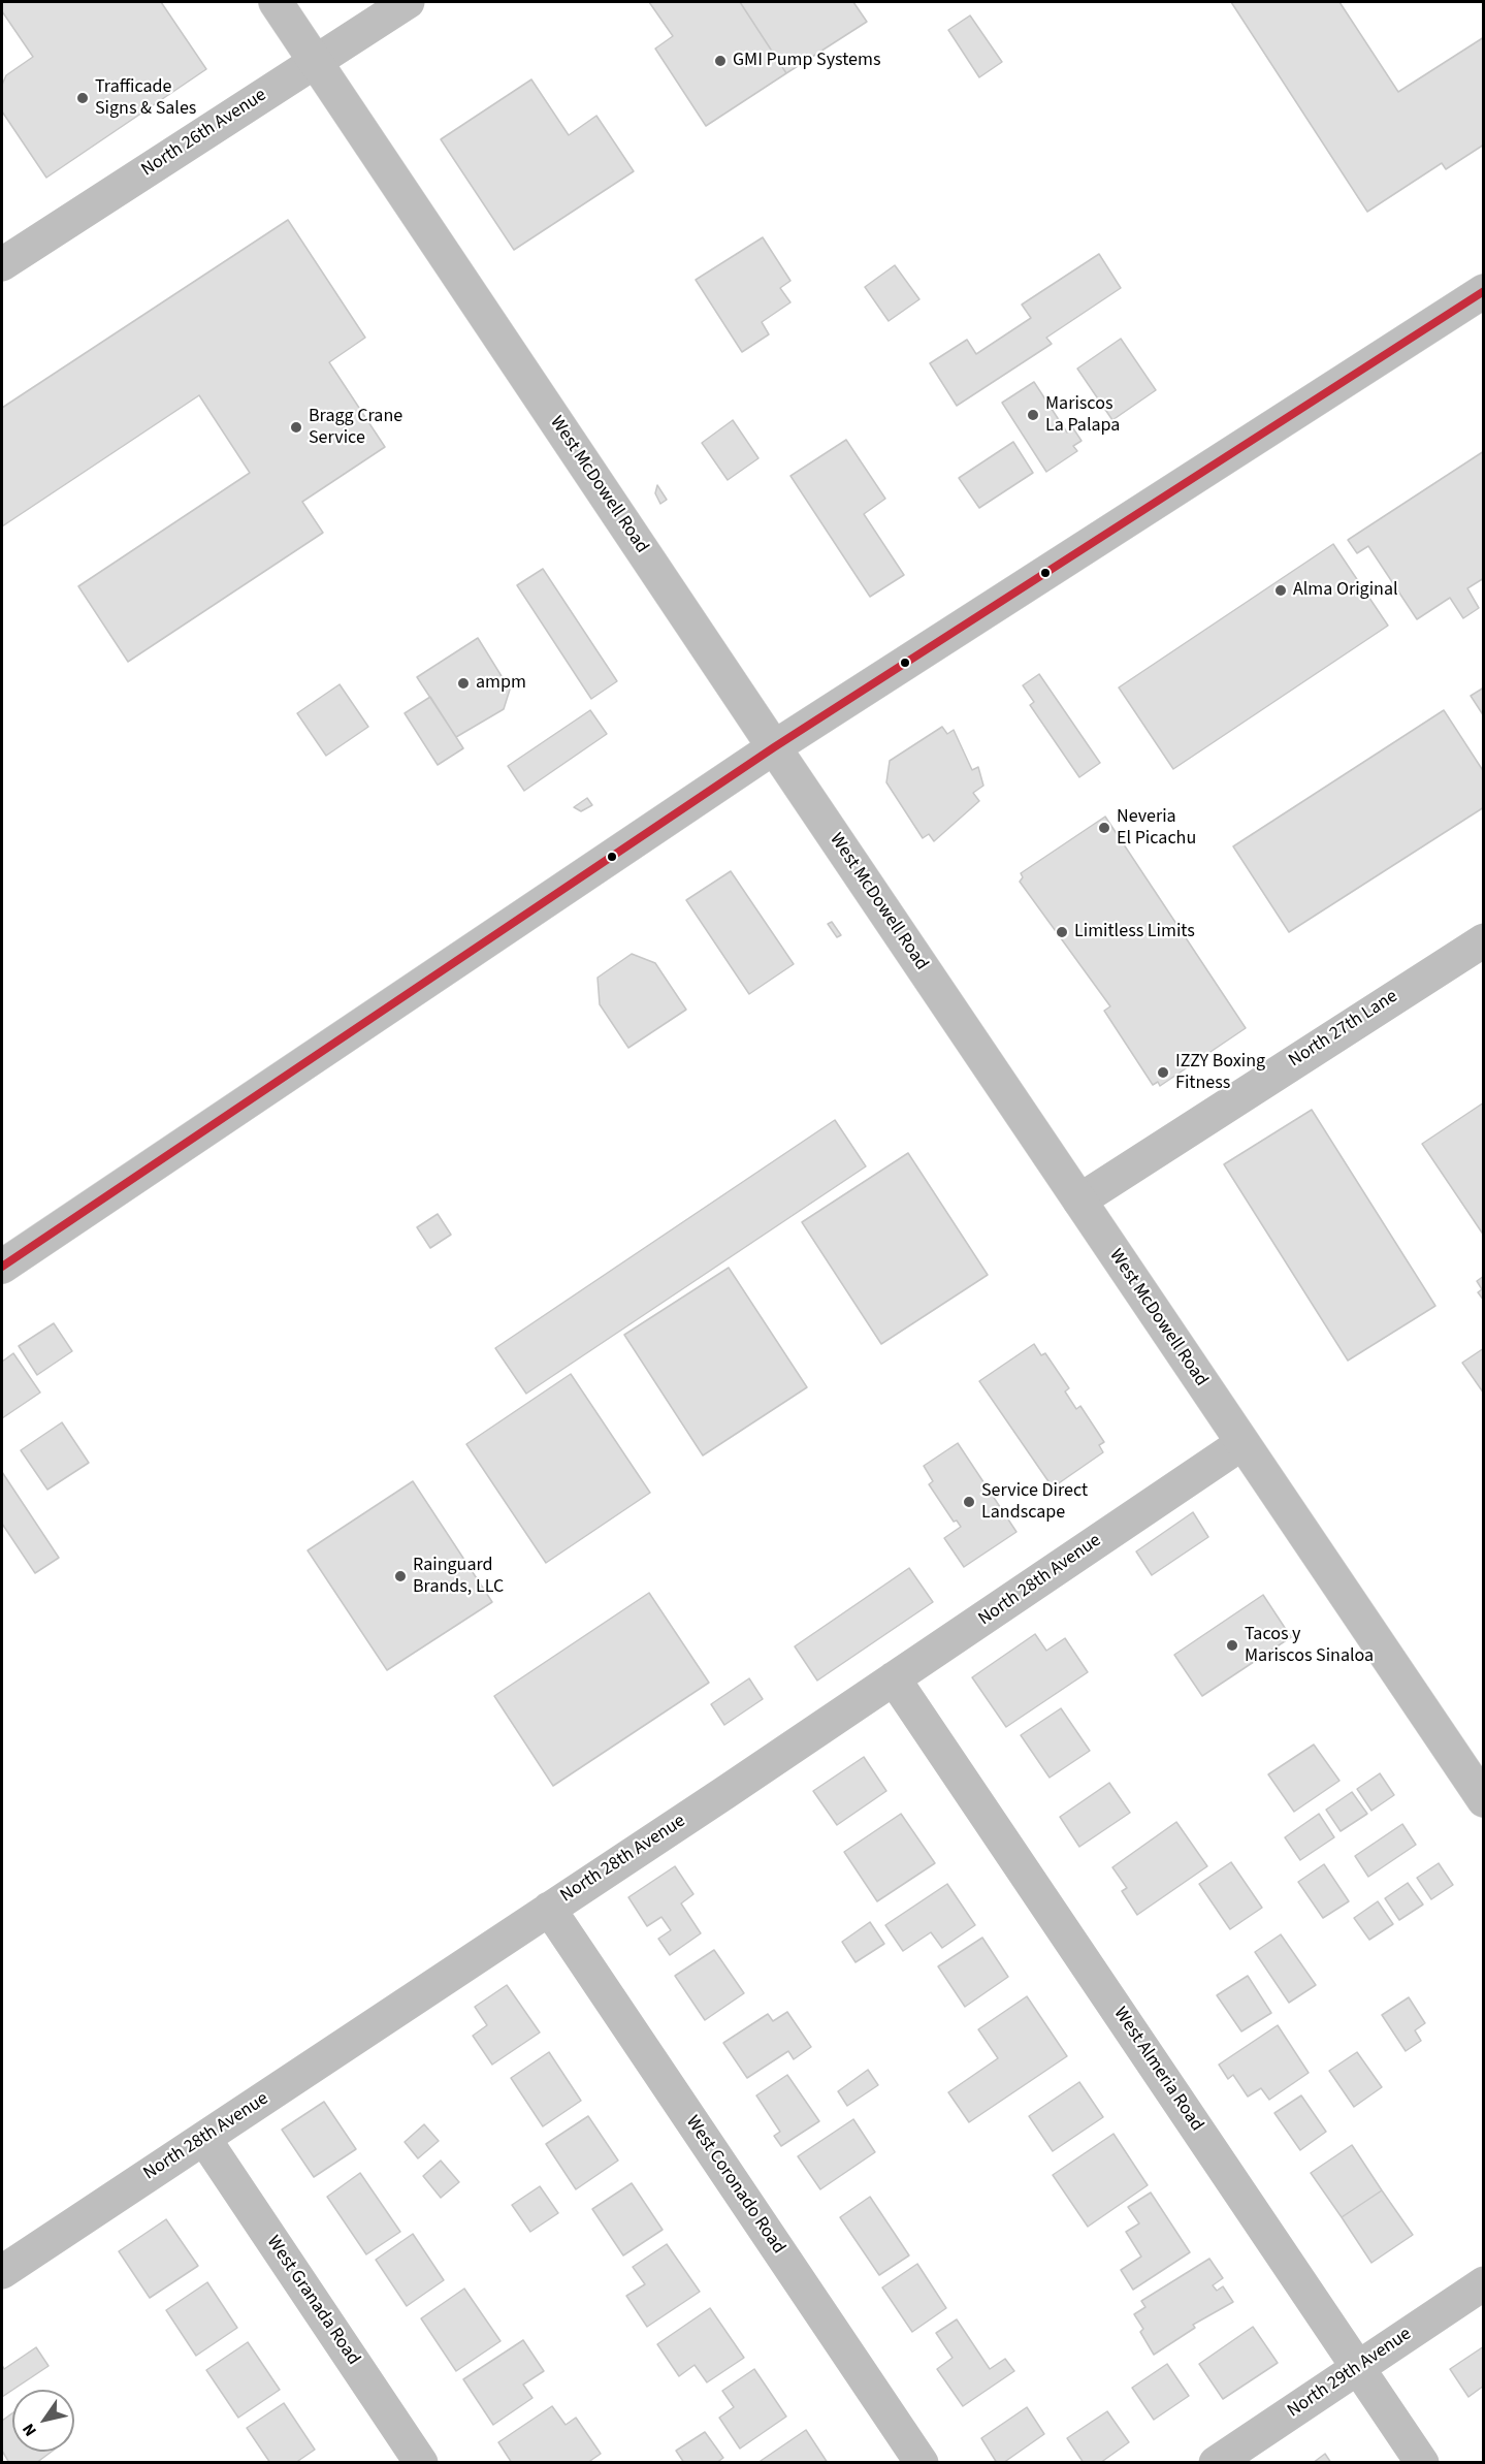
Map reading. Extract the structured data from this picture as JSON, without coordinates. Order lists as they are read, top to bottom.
{
  "streets": {
    "street": [
      "North 26th Avenue",
      "West McDowell Road",
      "North 27th Lane",
      "North 28th Avenue",
      "West Almeria Road",
      "West Coronado Road",
      "West Granada Road",
      "North 29th Avenue"
    ]
  },
  "crossings": [
    ["North 26th Avenue", "West McDowell Road"],
    ["West McDowell Road", "North 27th Lane"],
    ["West McDowell Road", "North 28th Avenue"],
    ["North 28th Avenue", "West Almeria Road"],
    ["North 28th Avenue", "West Coronado Road"],
    ["North 28th Avenue", "West Granada Road"],
    ["West Almeria Road", "North 29th Avenue"]
  ],
  "places": [
    "GMI Pump Systems",
    "Trafficade Signs & Sales",
    "Mariscos La Palapa",
    "Bragg Crane Service",
    "Alma Original",
    "ampm",
    "Neveria El Picachu",
    "Limitless Limits",
    "IZZY Boxing Fitness",
    "Service Direct Landscape",
    "Rainguard Brands, LLC",
    "Tacos y Mariscos Sinaloa"
  ],
  "north": "bottom left"
}
